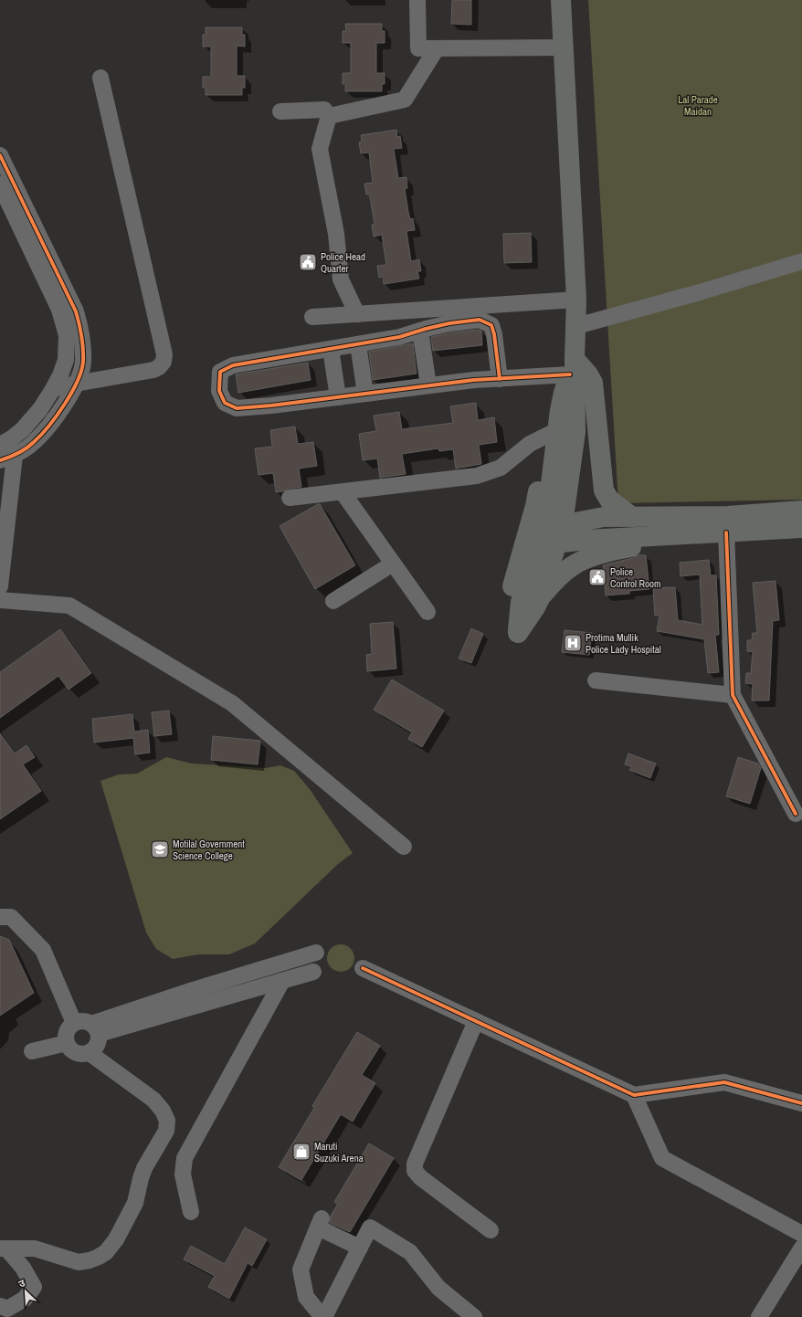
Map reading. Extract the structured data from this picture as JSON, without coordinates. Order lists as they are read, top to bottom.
{
  "parks": ["Lal Parade Maidan"],
  "places": {
    "public building": ["Police Head Quarter", "Police Control Room"],
    "hospital": ["Protima Mullik Police Lady Hospital"],
    "school or university": ["Motilal Government Science College"],
    "shop": ["Maruti Suzuki Arena"]
  },
  "north": "top left"
}
